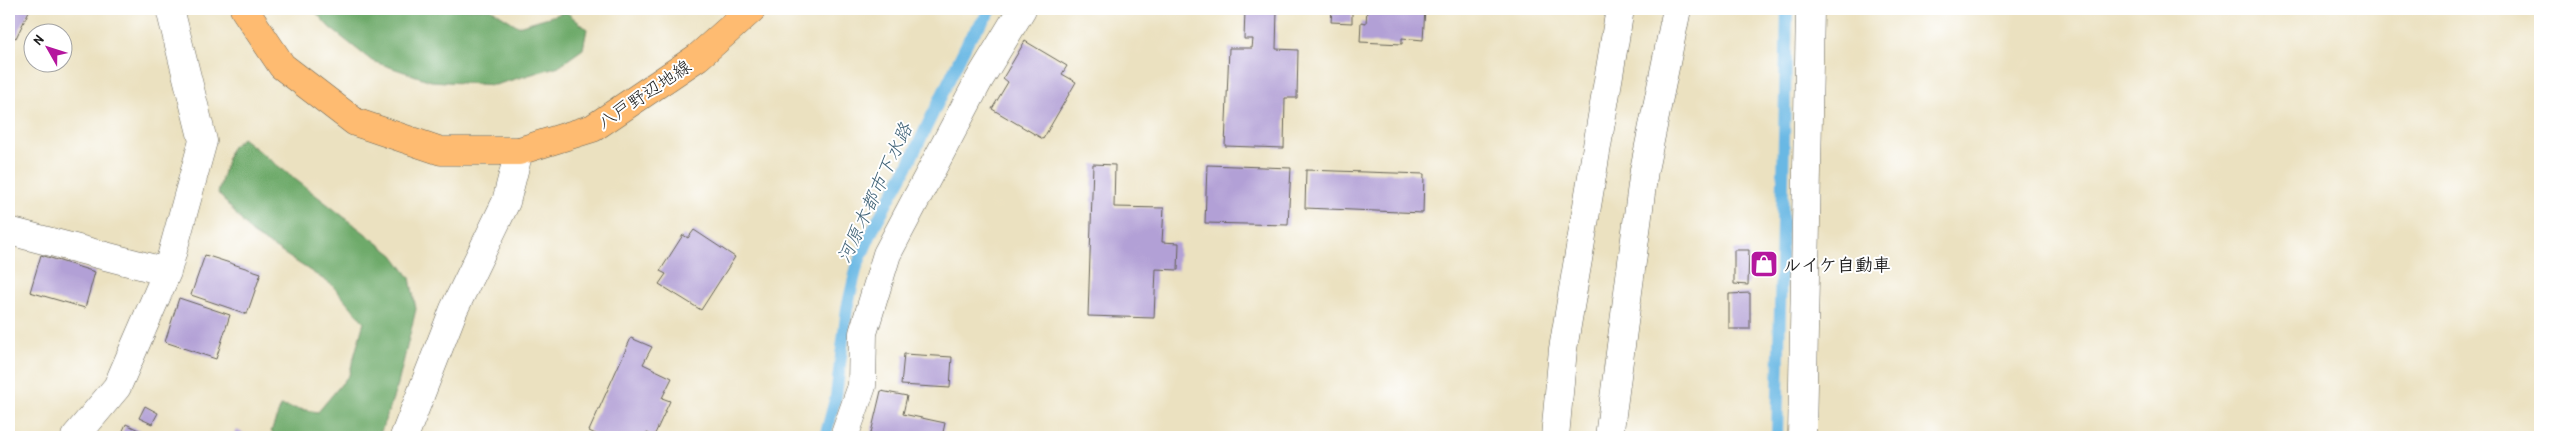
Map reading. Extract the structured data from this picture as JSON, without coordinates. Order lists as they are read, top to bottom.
{
  "streets": {
    "main road": ["八戸野辺地線"]
  },
  "water": ["河原木都市下水路"],
  "places": {
    "shop": ["ルイケ自動車"]
  },
  "north": "top left"
}
